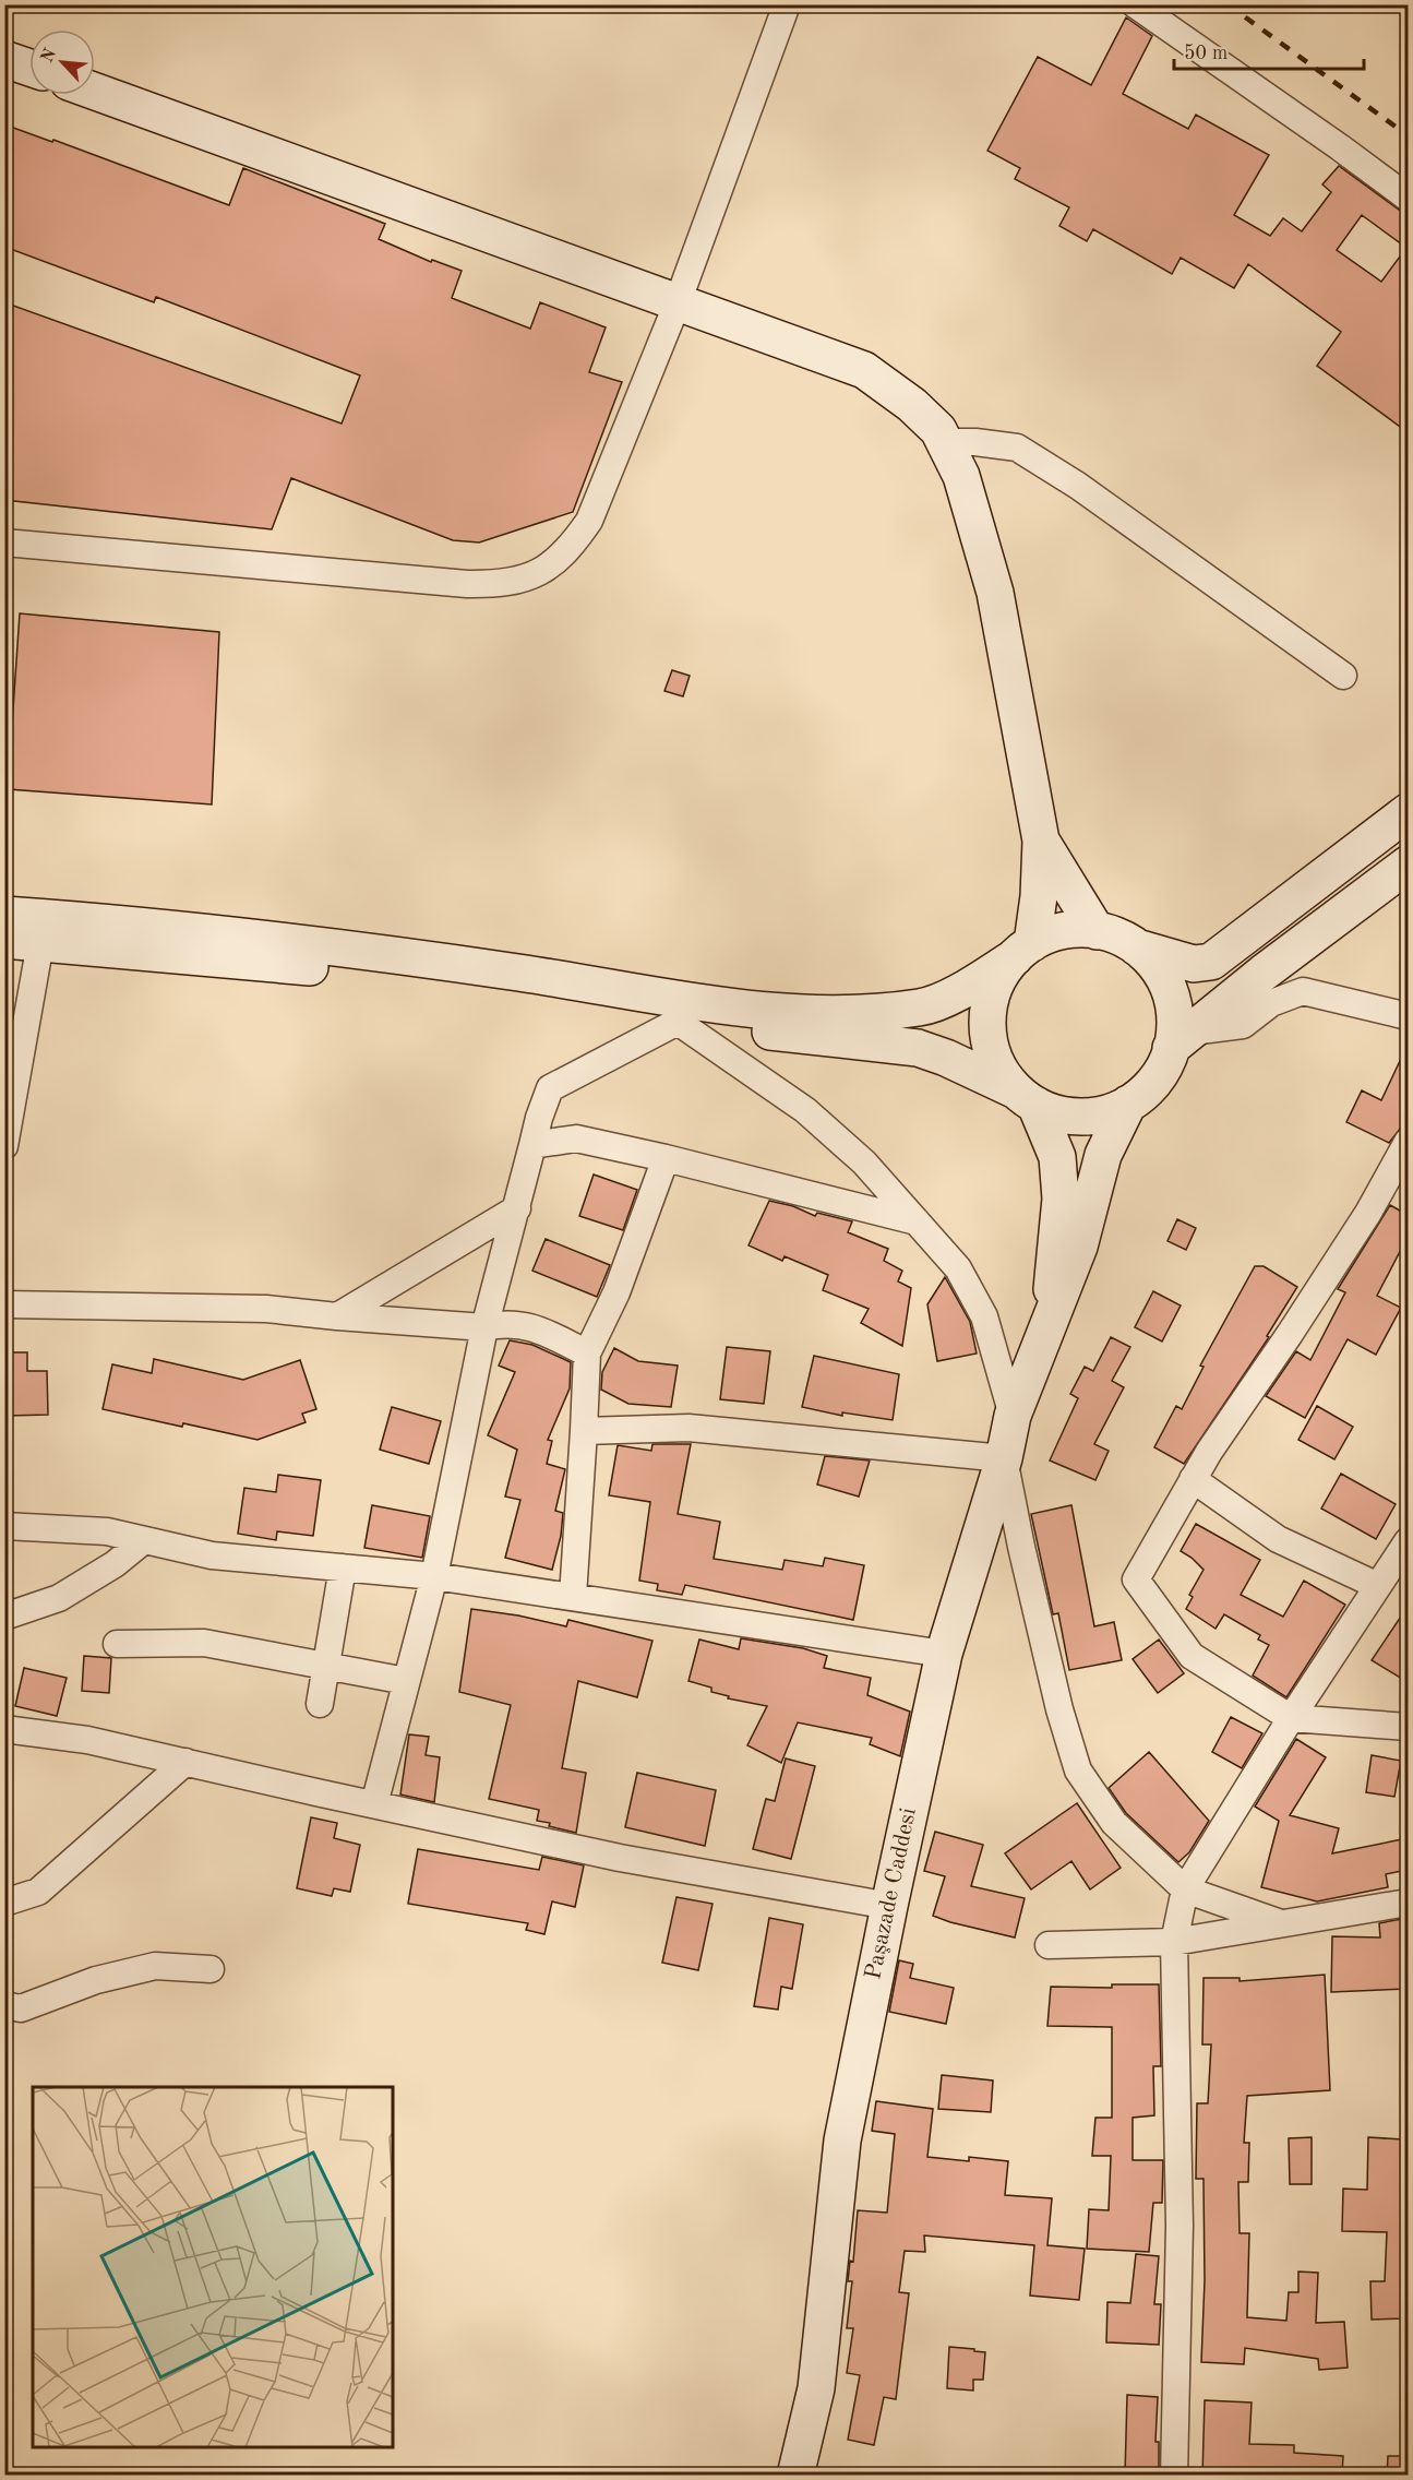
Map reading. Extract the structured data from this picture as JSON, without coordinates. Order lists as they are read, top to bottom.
{
  "streets": {
    "street": ["Paşazade Caddesi"]
  },
  "scale_bar": "50 m",
  "north": "top left"
}
